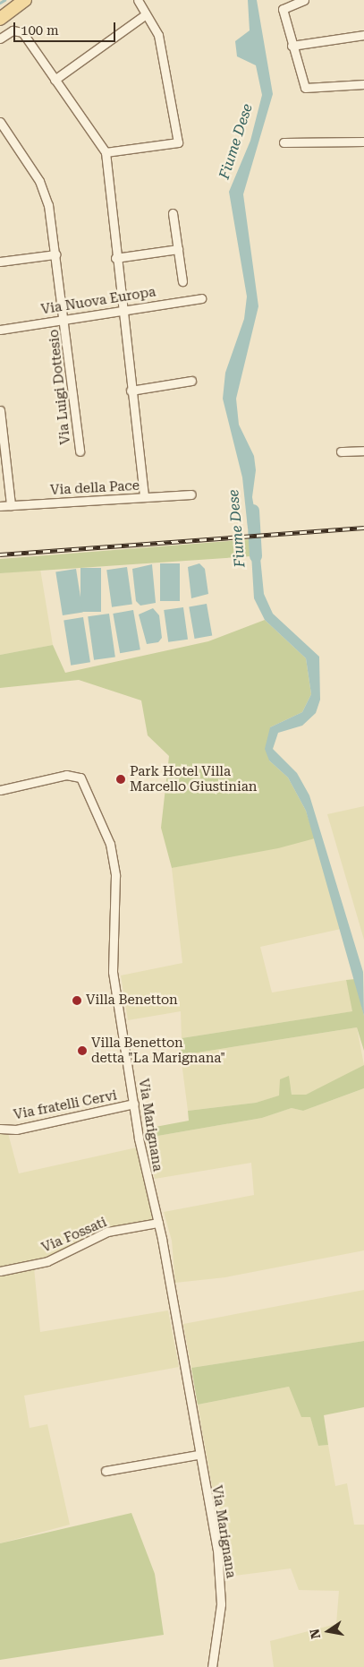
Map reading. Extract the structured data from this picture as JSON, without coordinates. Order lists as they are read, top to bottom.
{
  "streets": {
    "street": [
      "Via Nuova Europa",
      "Via Luigi Dottesio",
      "Via della Pace",
      "Via fratelli Cervi",
      "Via Marignana",
      "Via Fossati"
    ]
  },
  "crossings": [
    ["Via Nuova Europa", "Via Luigi Dottesio"],
    ["Via fratelli Cervi", "Via Marignana"],
    ["Via Marignana", "Via Fossati"]
  ],
  "water": ["Fiume Dese"],
  "places": ["Park Hotel Villa Marcello Giustinian", "Villa Benetton", "Villa Benetton detta \"La Marignana\""],
  "scale_bar": "100 m",
  "north": "left"
}
